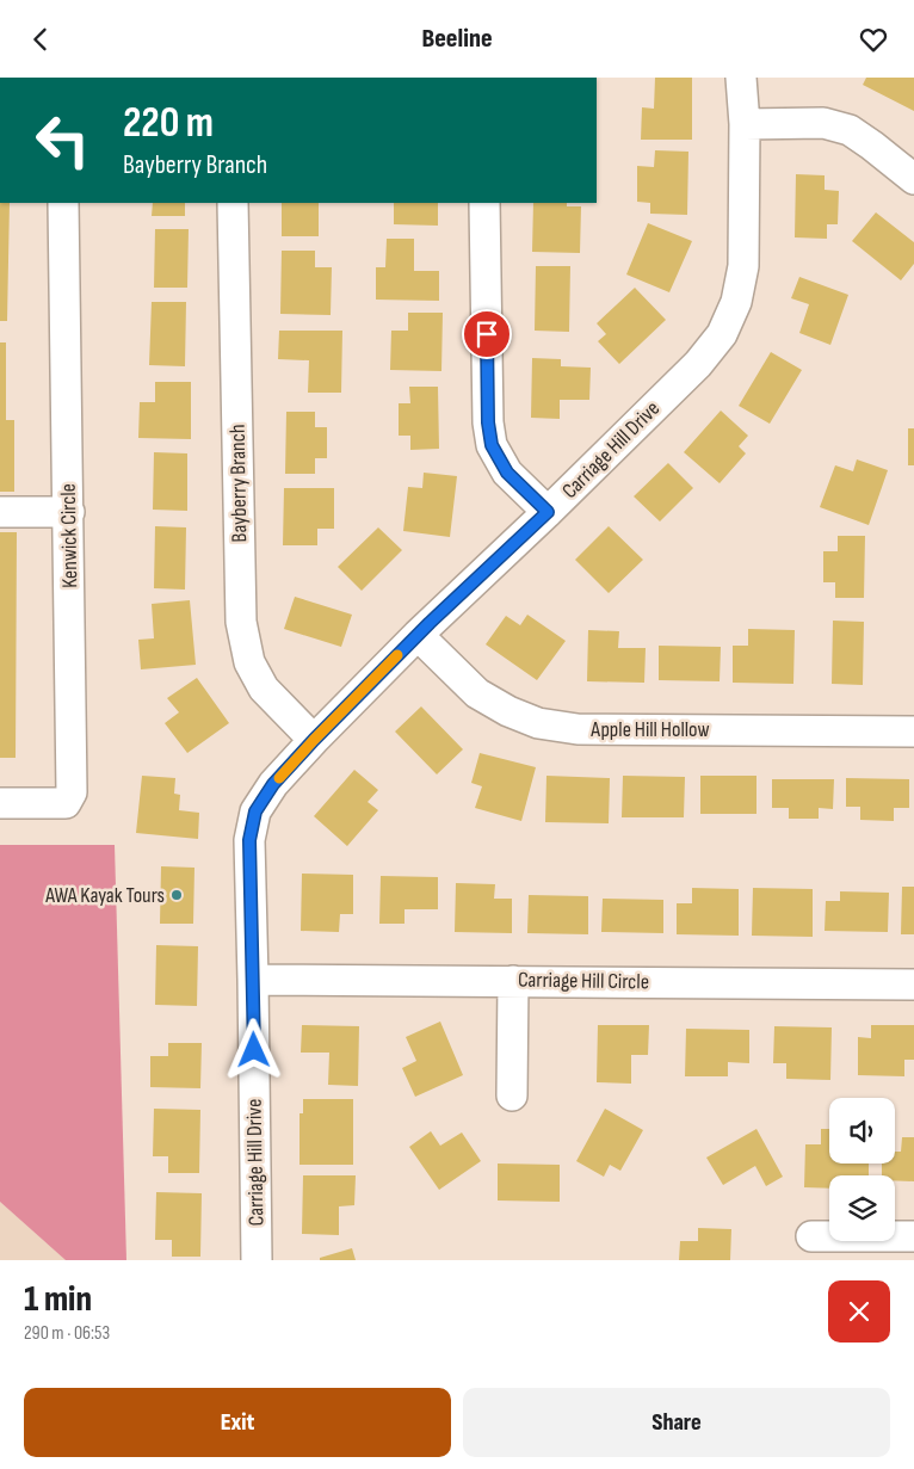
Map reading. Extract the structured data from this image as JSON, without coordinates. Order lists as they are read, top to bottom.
{
  "streets": {
    "street": [
      "Carriage Hill Drive",
      "Bayberry Branch",
      "Kenwick Circle",
      "Apple Hill Hollow",
      "Carriage Hill Circle"
    ]
  },
  "crossings": [
    ["Carriage Hill Drive", "Bayberry Branch"],
    ["Carriage Hill Drive", "Apple Hill Hollow"],
    ["Carriage Hill Drive", "Carriage Hill Circle"]
  ],
  "places": ["AWA Kayak Tours"],
  "page": {
    "header": "Beeline",
    "turn": ["220 m", "Bayberry Branch"],
    "heading": ["1 min", "290 m · 06:53"],
    "buttons": ["Exit", "Share"]
  }
}
